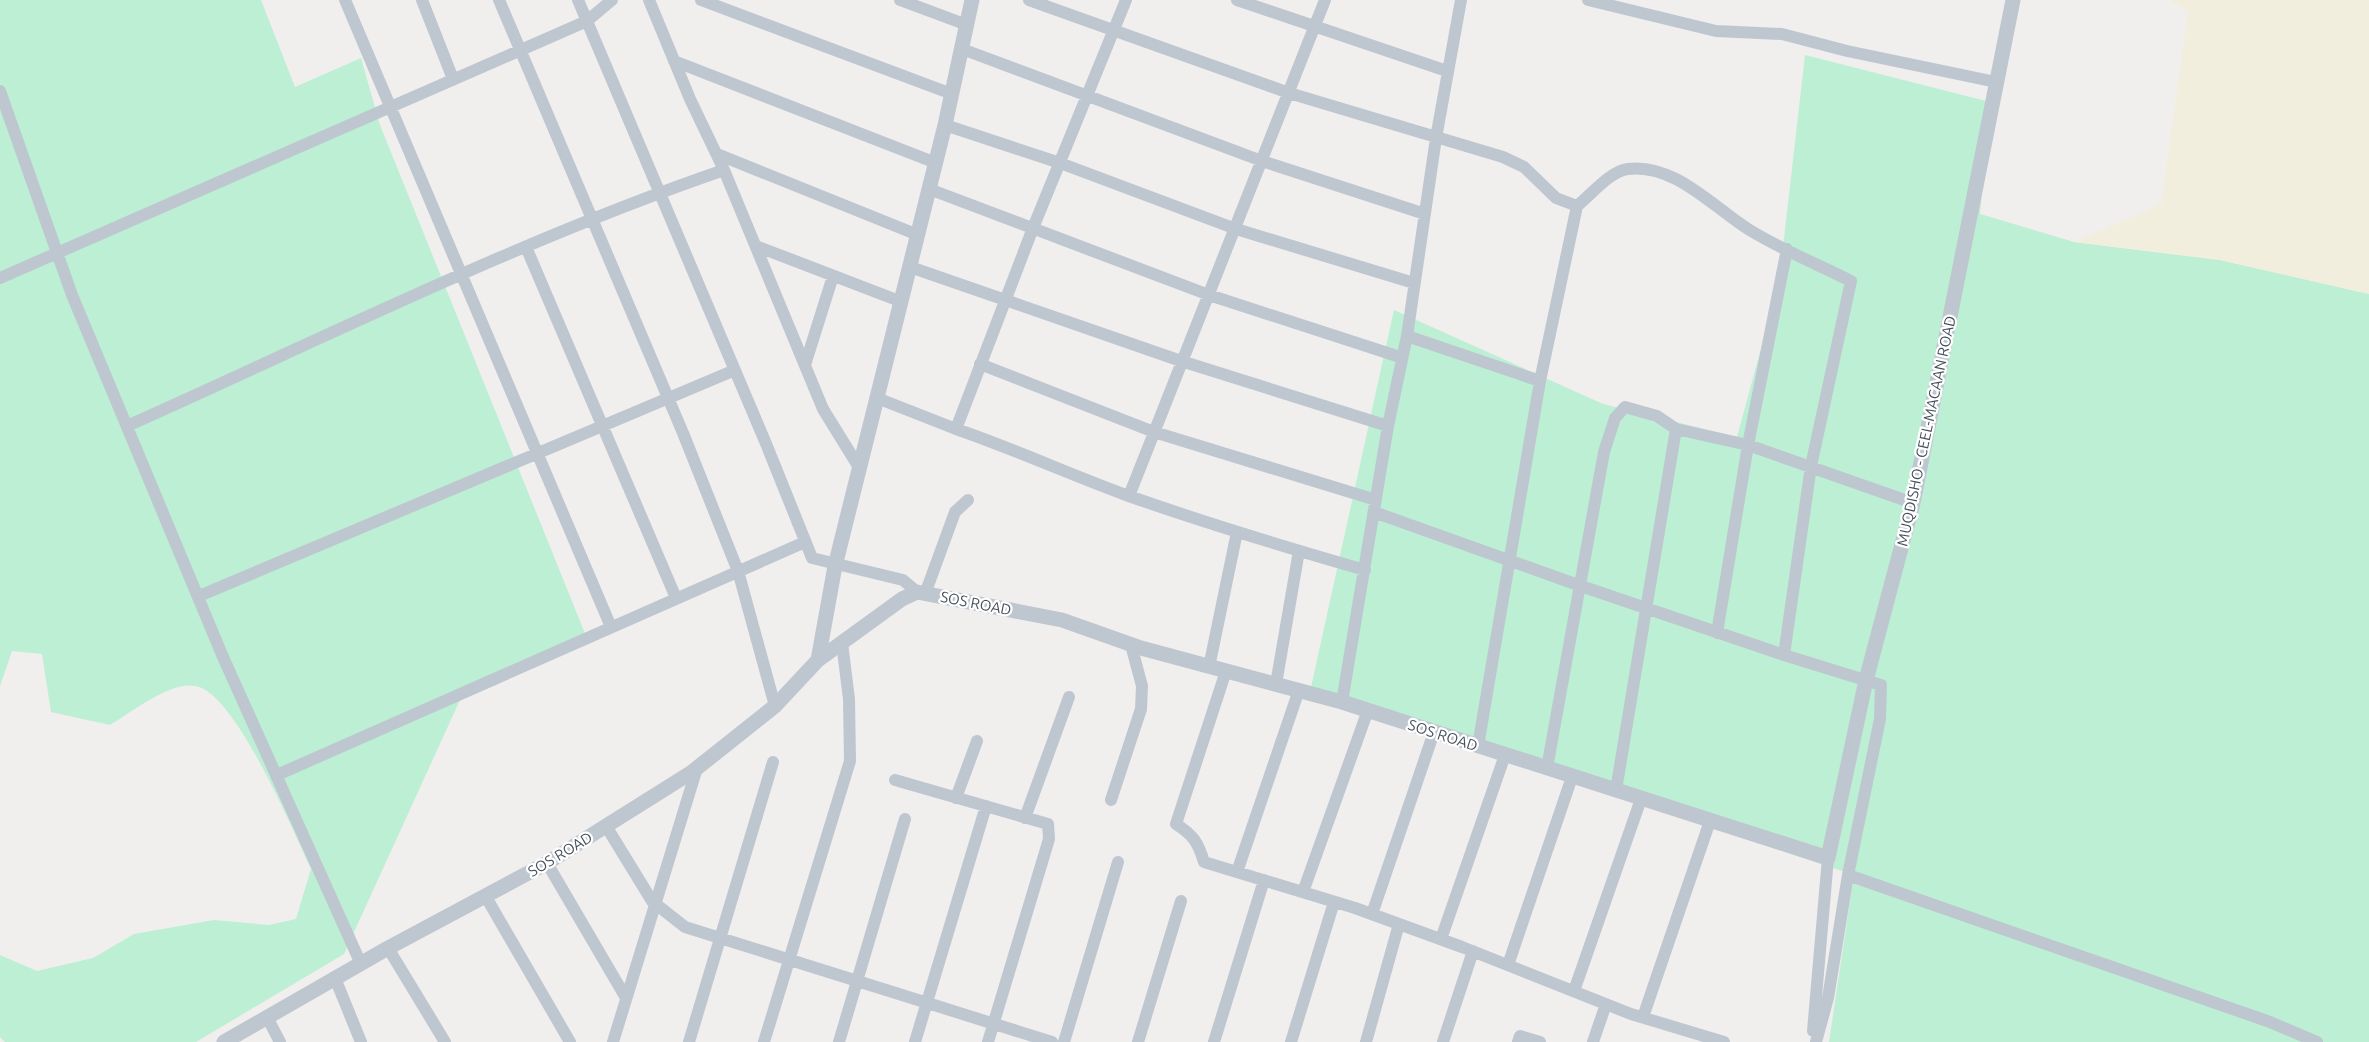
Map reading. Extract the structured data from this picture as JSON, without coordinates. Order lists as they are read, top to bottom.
{
  "streets": {
    "street": ["MUQDISHO - CEEL-MACAAN ROAD", "SOS ROAD"]
  },
  "crossings": [
    ["MUQDISHO - CEEL-MACAAN ROAD", "SOS ROAD"]
  ]
}
